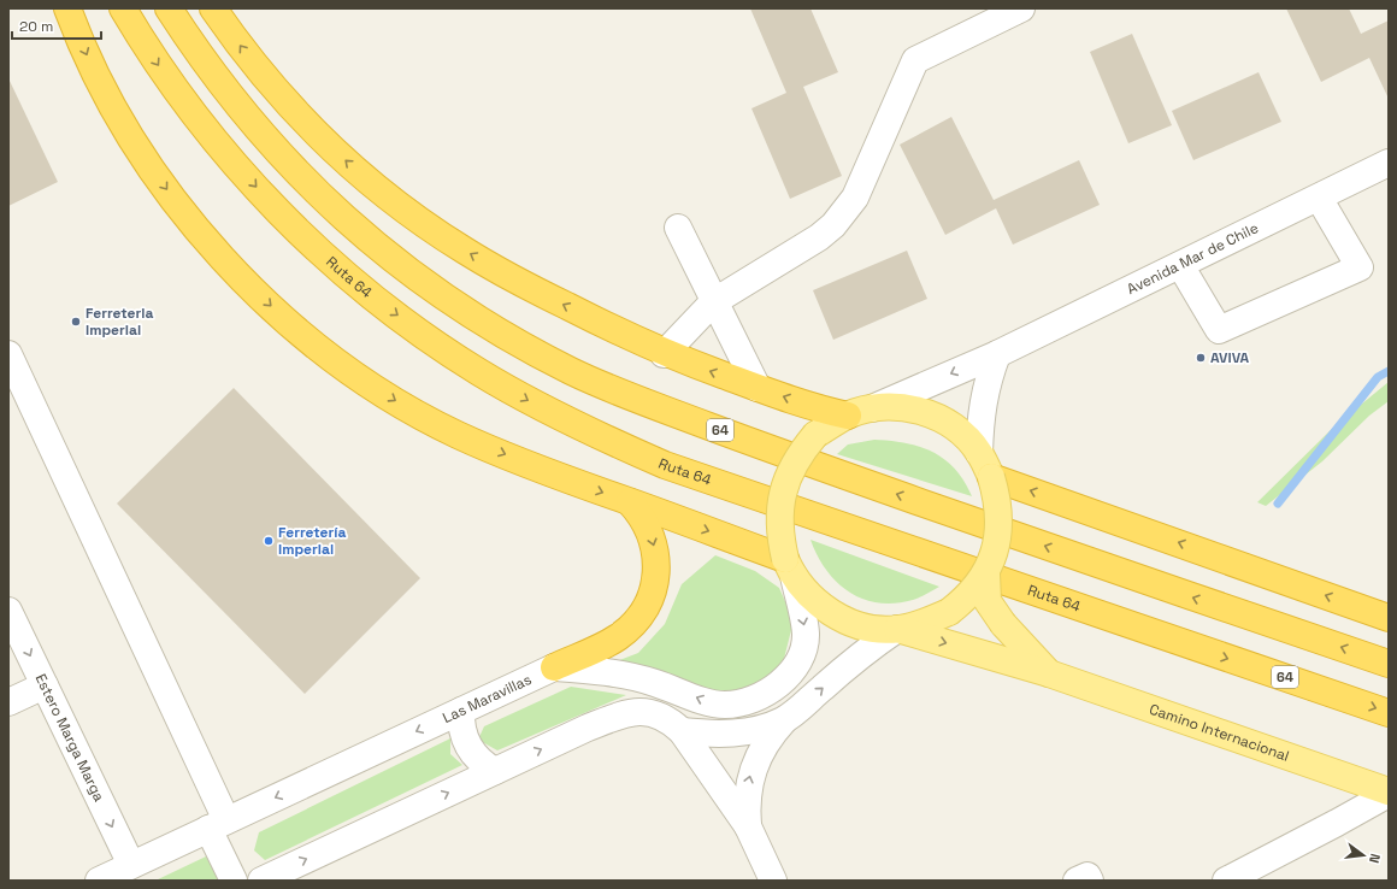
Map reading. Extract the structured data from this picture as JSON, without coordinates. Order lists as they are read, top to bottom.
{
  "streets": {
    "highway": ["Ruta 64", "64"],
    "main road": ["Camino Internacional"],
    "street": ["Avenida Mar de Chile", "Las Maravillas", "Estero Marga Marga"]
  },
  "crossings": [
    ["Las Maravillas", "Estero Marga Marga"]
  ],
  "places": ["Ferreteria Imperial", "AVIVA", "Ferretería Imperial"],
  "scale_bar": "20 m",
  "north": "right"
}
